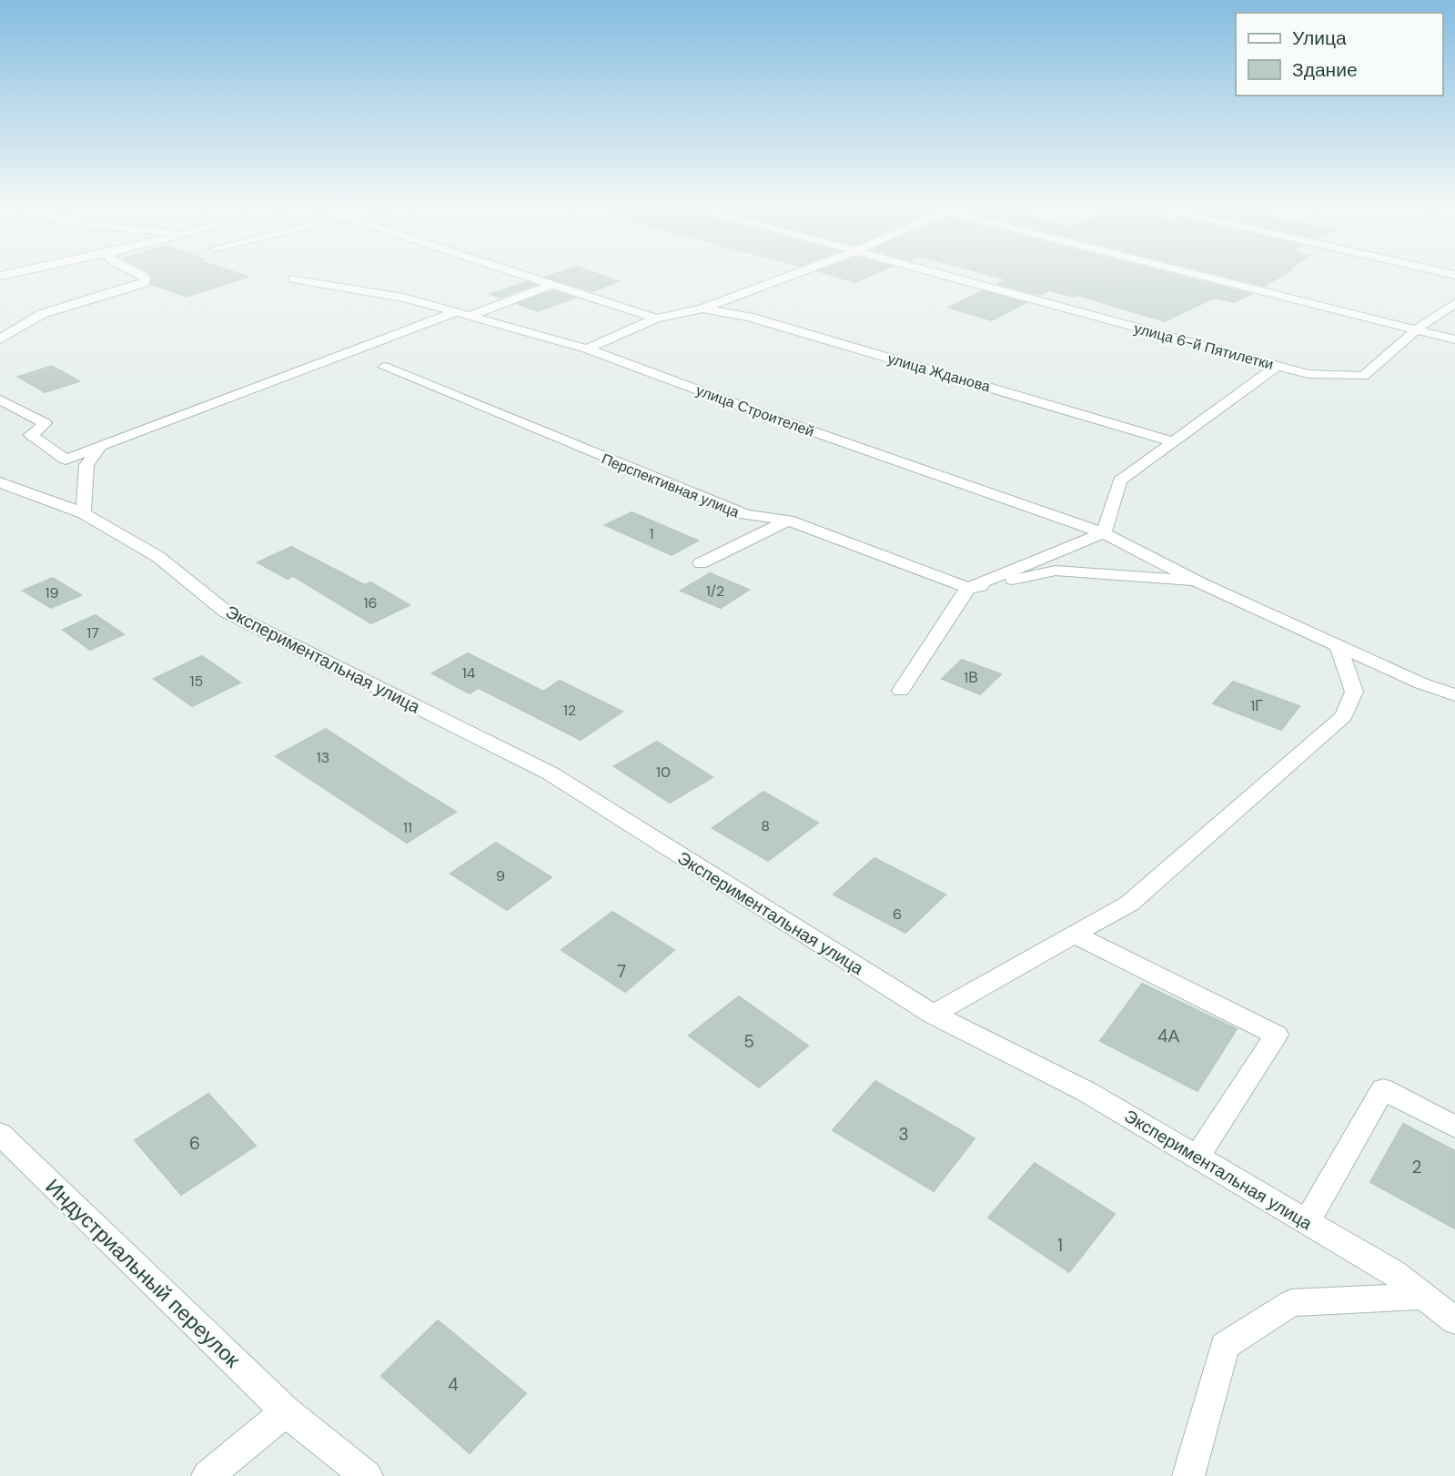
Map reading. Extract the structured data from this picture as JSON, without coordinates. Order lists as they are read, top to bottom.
{
  "streets": {
    "street": [
      "улица 6-й Пятилетки",
      "улица Жданова",
      "улица Строителей",
      "Перспективная улица",
      "Экспериментальная улица",
      "Индустриальный переулок"
    ]
  },
  "house_numbers": [
    "1",
    "1/2",
    "19",
    "16",
    "17",
    "14",
    "1В",
    "15",
    "1Г",
    "12",
    "13",
    "10",
    "8",
    "11",
    "9",
    "6",
    "7",
    "4А",
    "5",
    "3",
    "6",
    "2",
    "1",
    "4"
  ],
  "legend": ["Улица", "Здание"]
}
